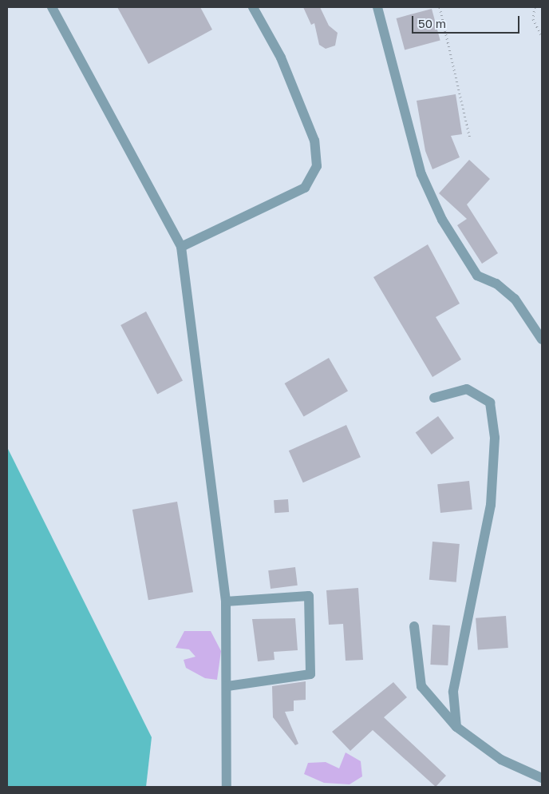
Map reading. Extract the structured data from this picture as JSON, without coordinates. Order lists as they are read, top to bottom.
{
  "scale_bar": "50 m"
}
